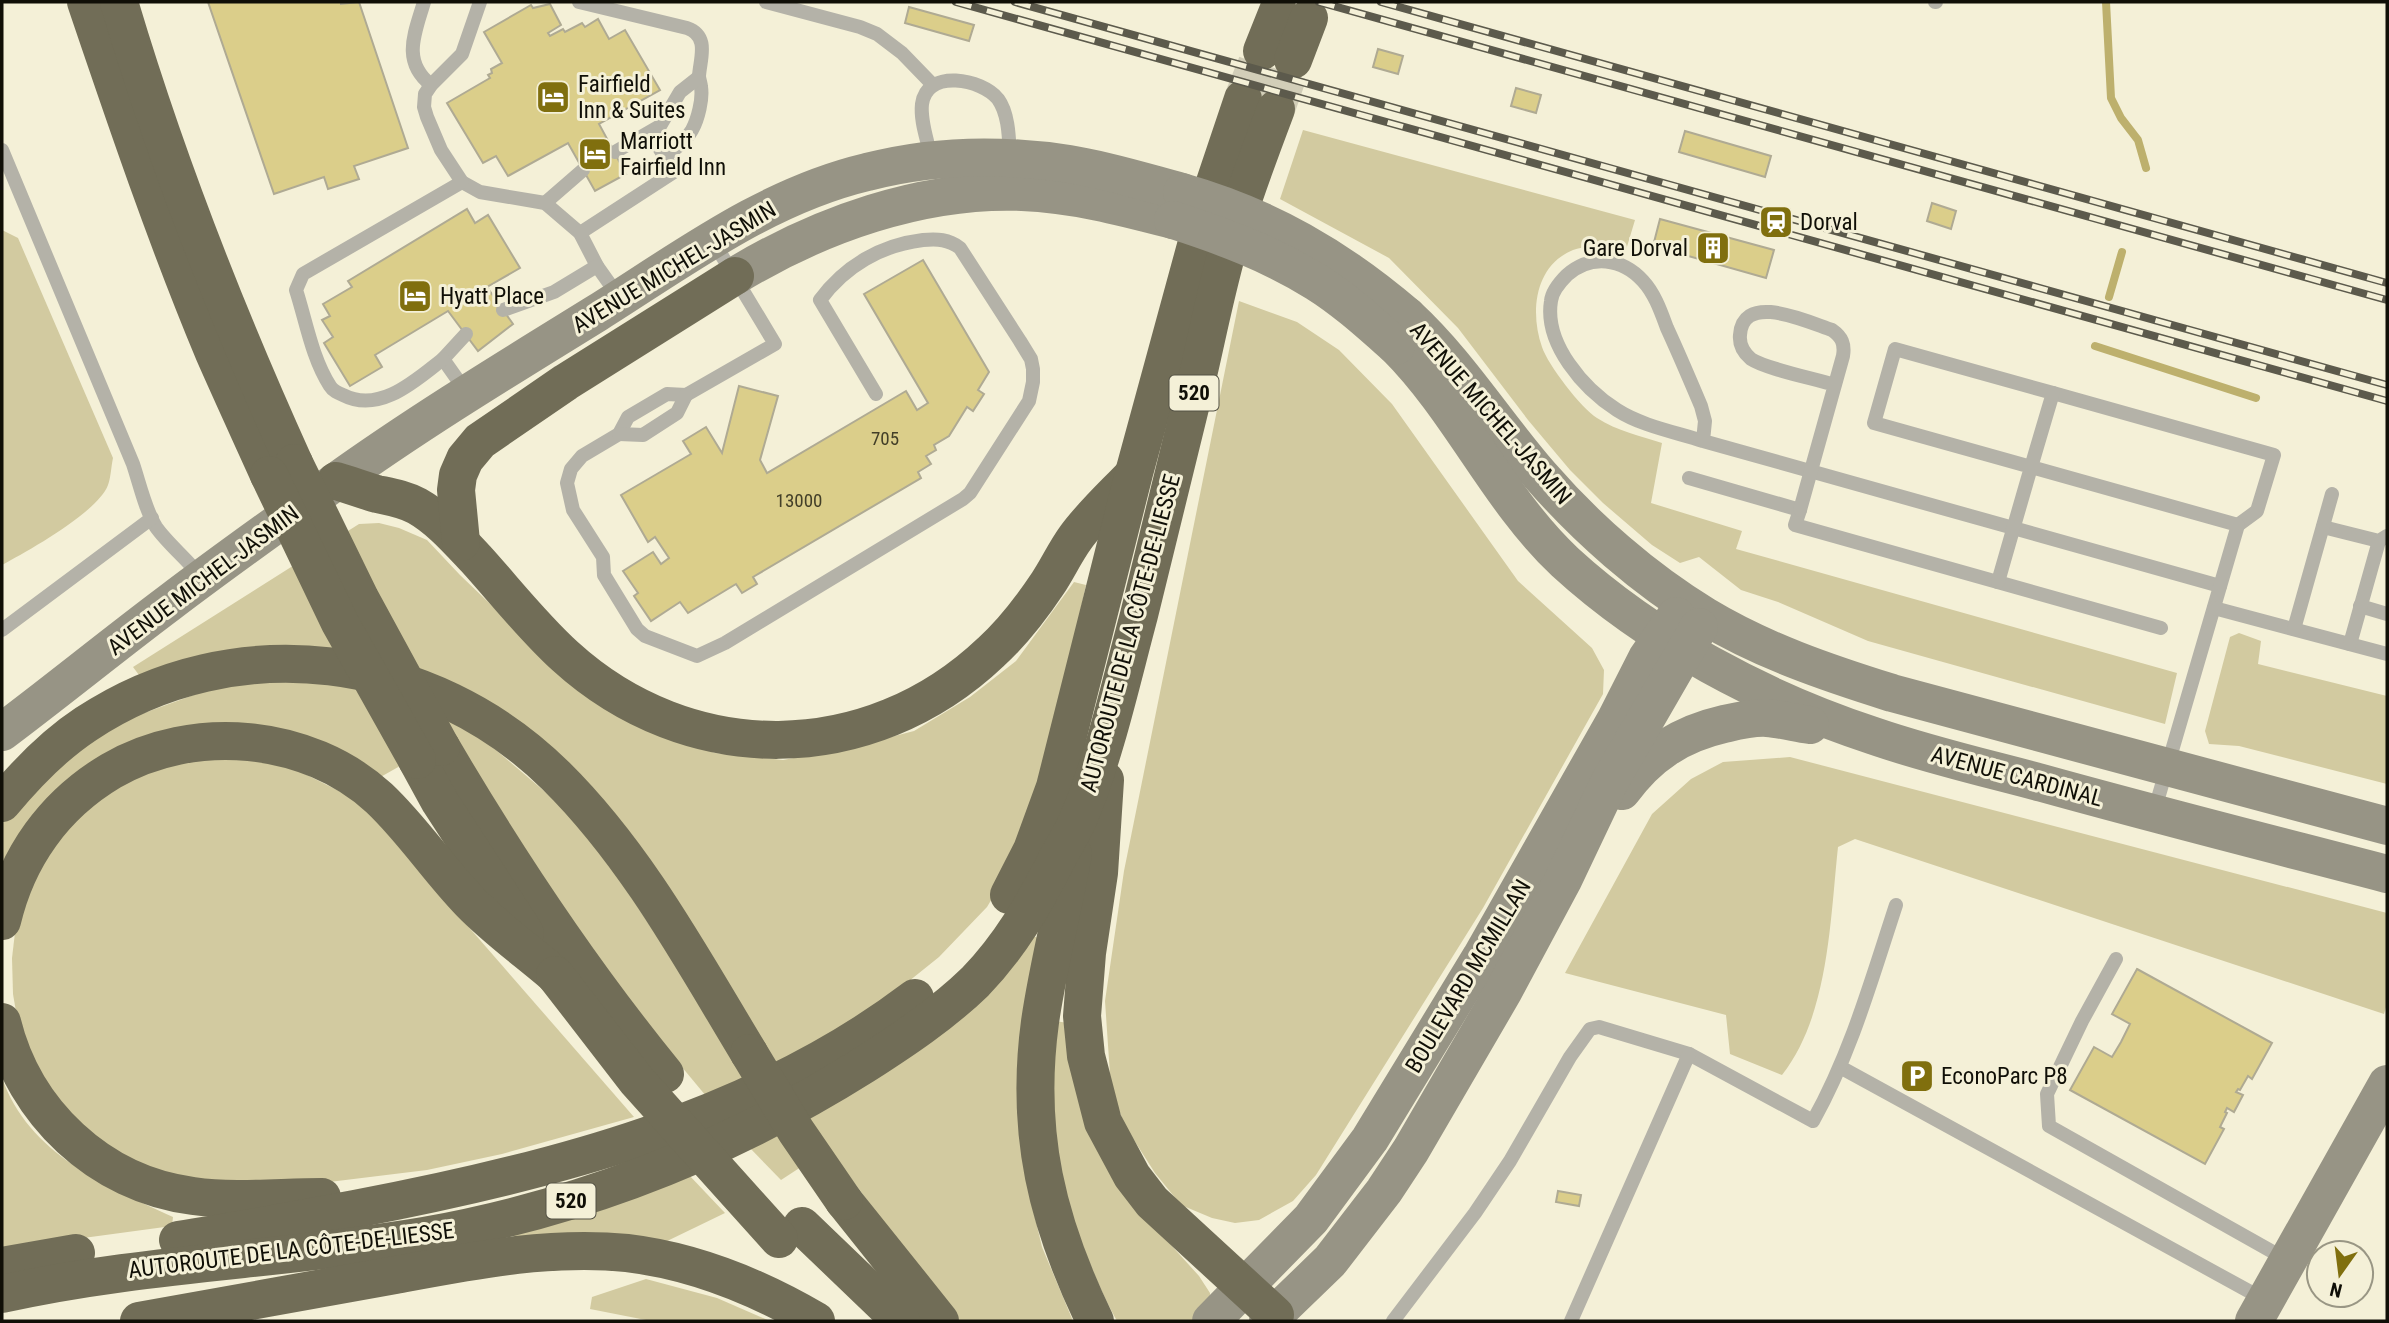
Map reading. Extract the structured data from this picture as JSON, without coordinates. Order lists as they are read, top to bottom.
{
  "streets": {
    "highway": ["520", "AUTOROUTE DE LA CÔTE-DE-LIESSE"],
    "main road": ["AVENUE MICHEL-JASMIN", "AVENUE CARDINAL", "BOULEVARD MCMILLAN"]
  },
  "crossings": [
    ["AVENUE MICHEL-JASMIN", "AVENUE CARDINAL"],
    ["AVENUE MICHEL-JASMIN", "BOULEVARD MCMILLAN"],
    ["AVENUE CARDINAL", "BOULEVARD MCMILLAN"]
  ],
  "places": {
    "hotel": ["Fairfield Inn & Suites", "Marriott Fairfield Inn", "Hyatt Place"],
    "station": ["Dorval"],
    "building": ["Gare Dorval"],
    "parking": ["EconoParc P8"]
  },
  "house_numbers": ["705", "13000"],
  "north": "bottom"
}
